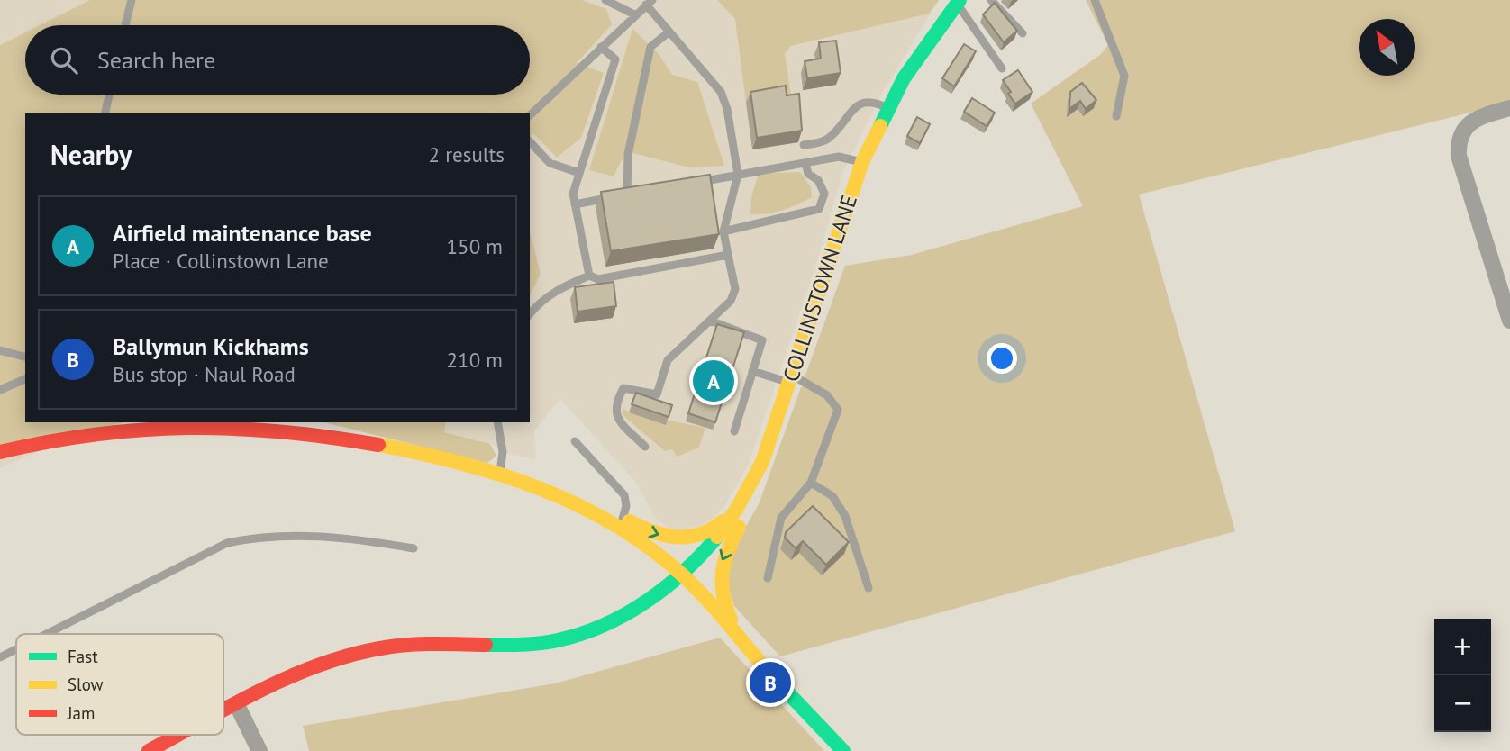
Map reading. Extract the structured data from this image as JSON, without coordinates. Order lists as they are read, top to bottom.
{
  "streets": {
    "main road": ["COLLINSTOWN LANE"]
  },
  "legend": ["Fast", "Slow", "Jam"],
  "north": "top left",
  "page": {
    "search": "Search here",
    "heading": ["Nearby", "2 results"],
    "list": [
      {
        "mark": "A",
        "name": "Airfield maintenance base",
        "note": "Place · Collinstown Lane",
        "value": "150 m"
      },
      {
        "mark": "B",
        "name": "Ballymun Kickhams",
        "note": "Bus stop · Naul Road",
        "value": "210 m"
      }
    ],
    "pins": ["A", "B"],
    "map_buttons": ["+", "−"]
  }
}
